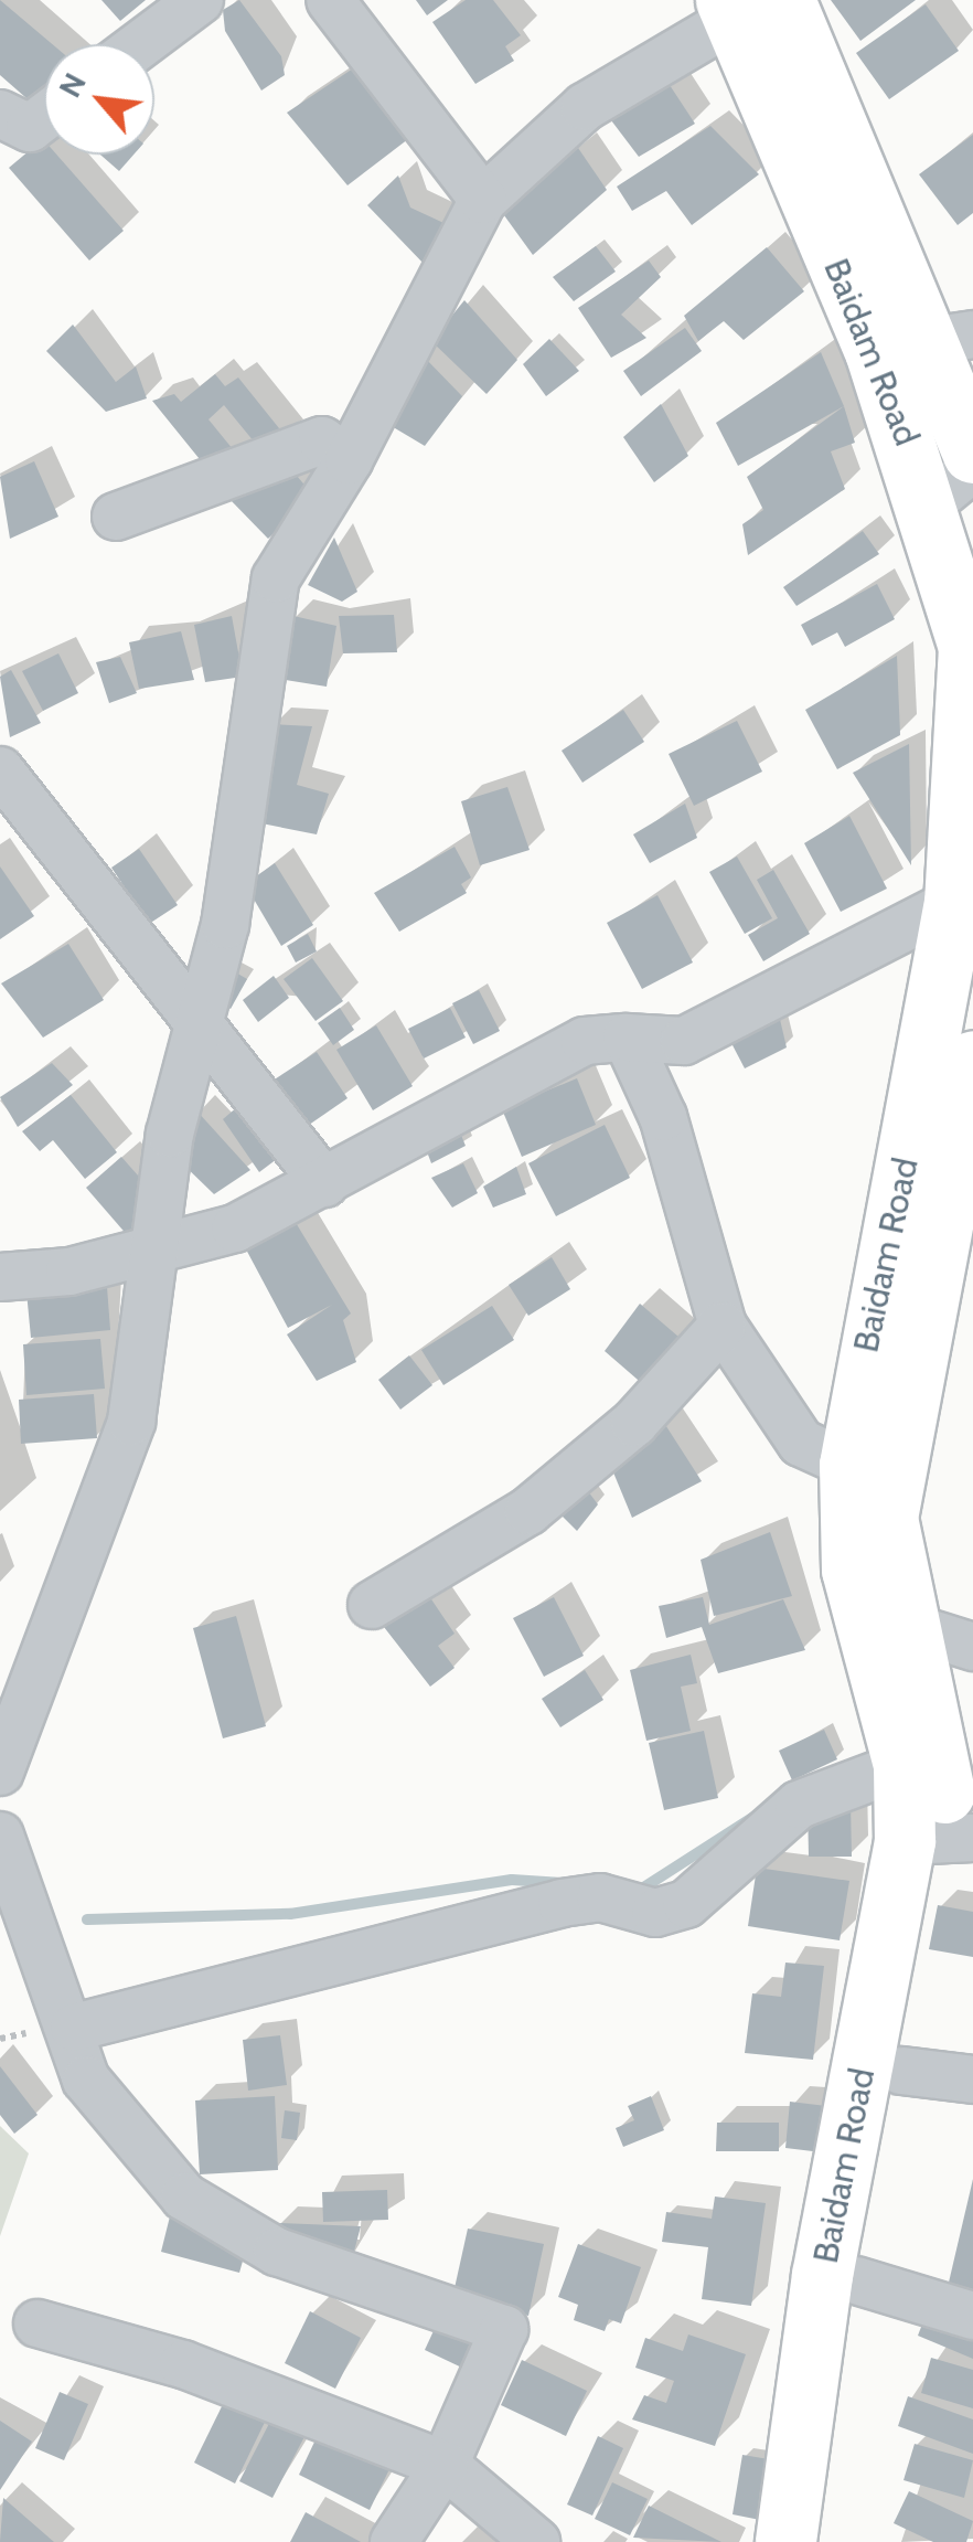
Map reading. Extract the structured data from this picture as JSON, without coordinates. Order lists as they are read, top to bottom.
{
  "streets": {
    "main road": ["Baidam Road"]
  },
  "north": "top left"
}
